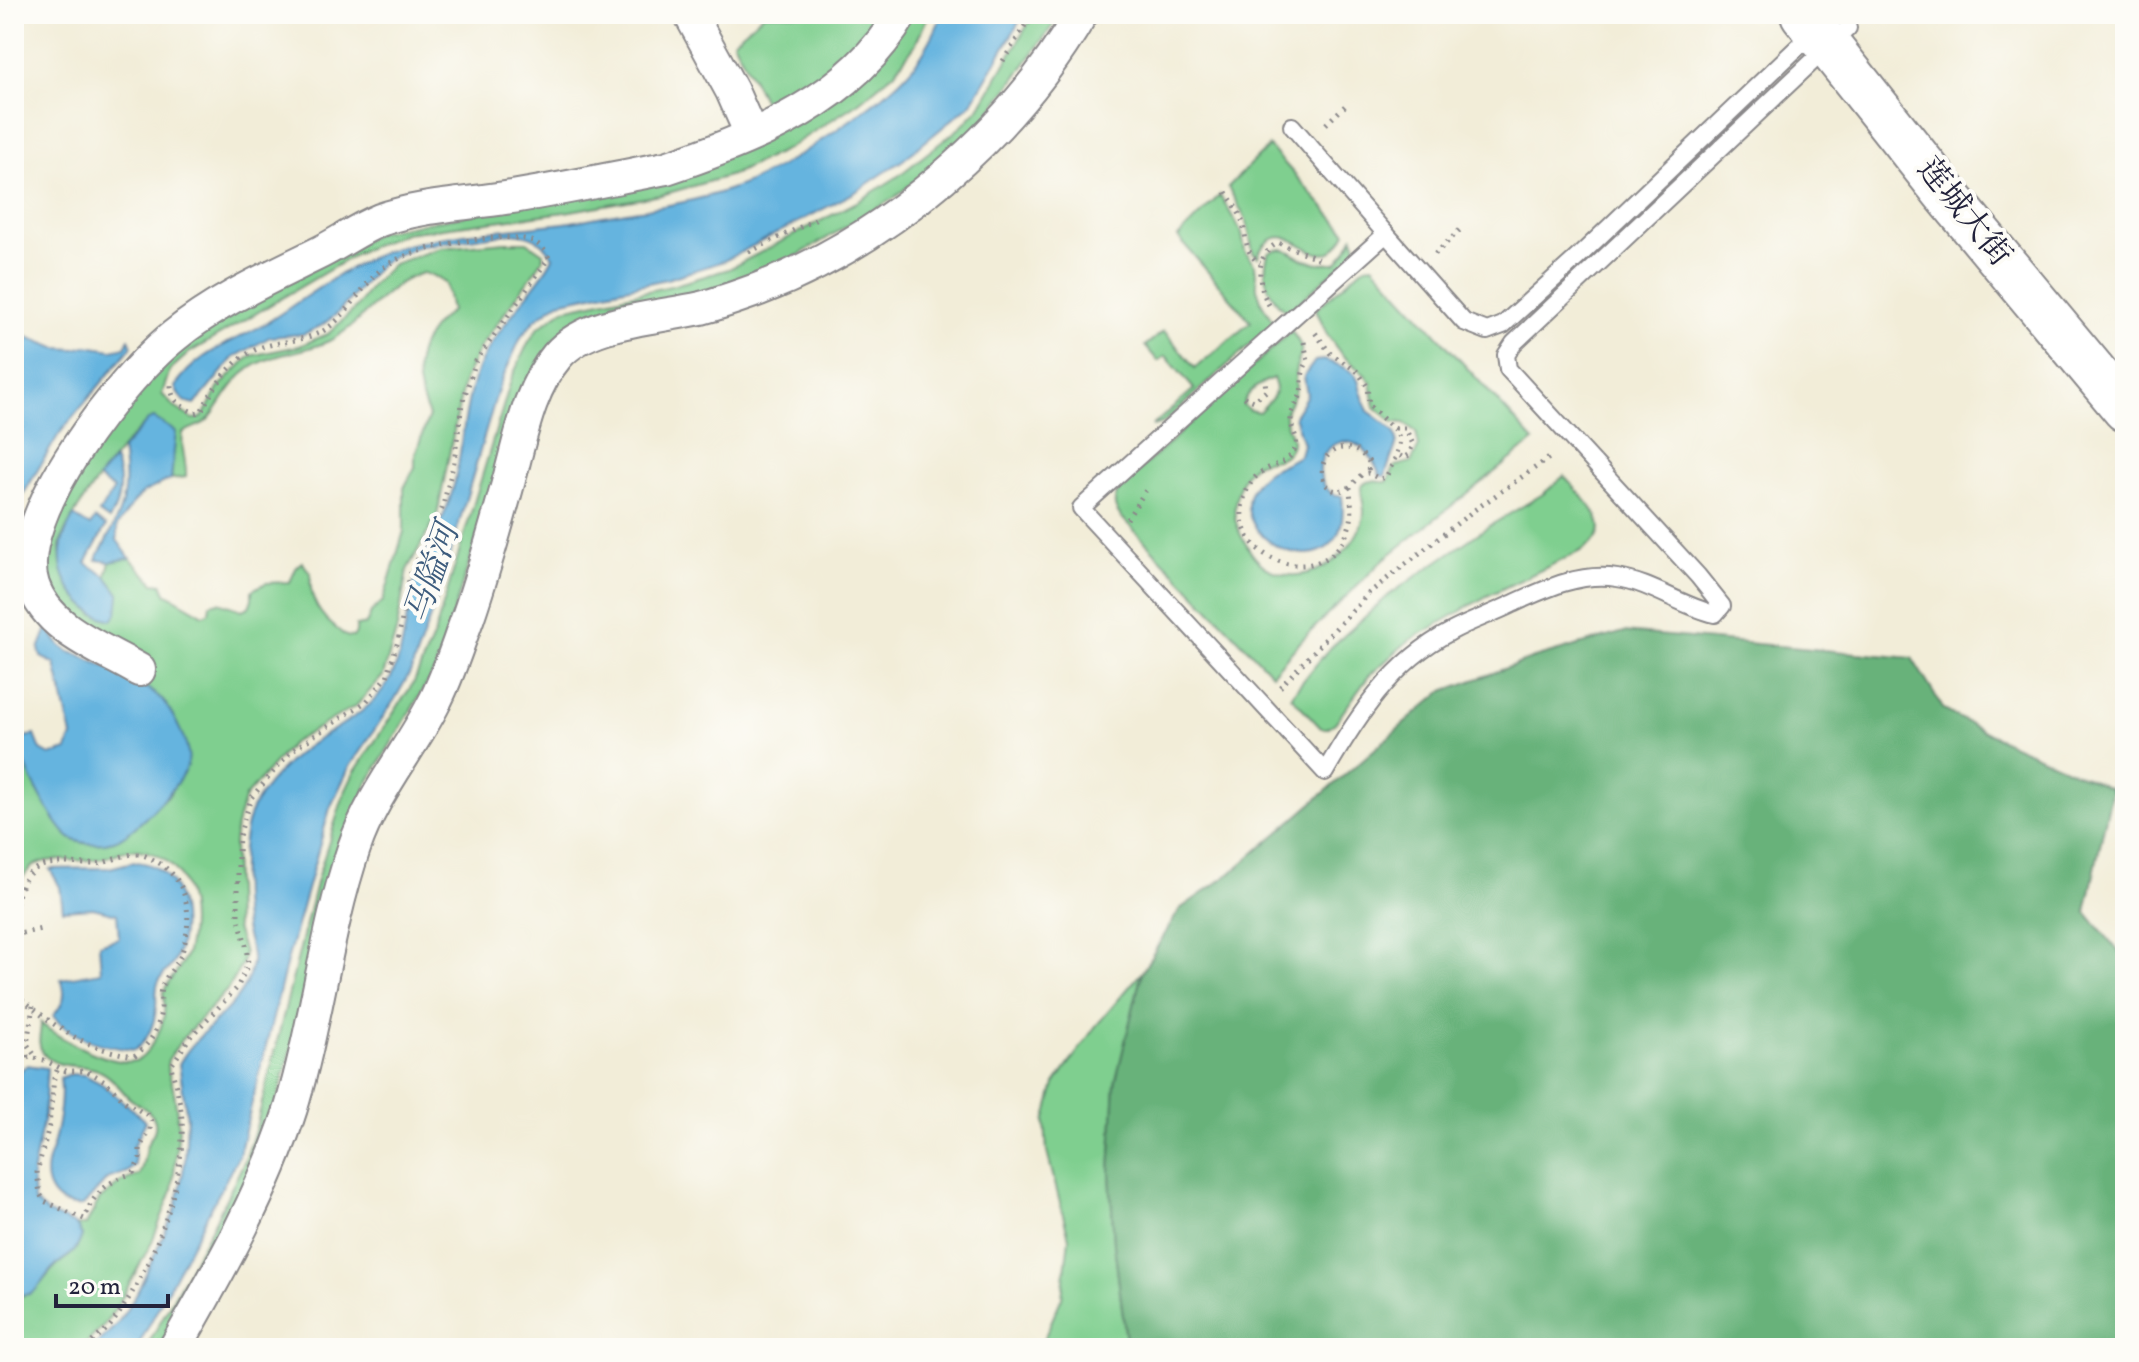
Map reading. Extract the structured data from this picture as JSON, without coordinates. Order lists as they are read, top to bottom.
{
  "streets": {
    "main road": ["莲城大街"]
  },
  "water": ["马隘河"],
  "scale_bar": "20 m"
}
